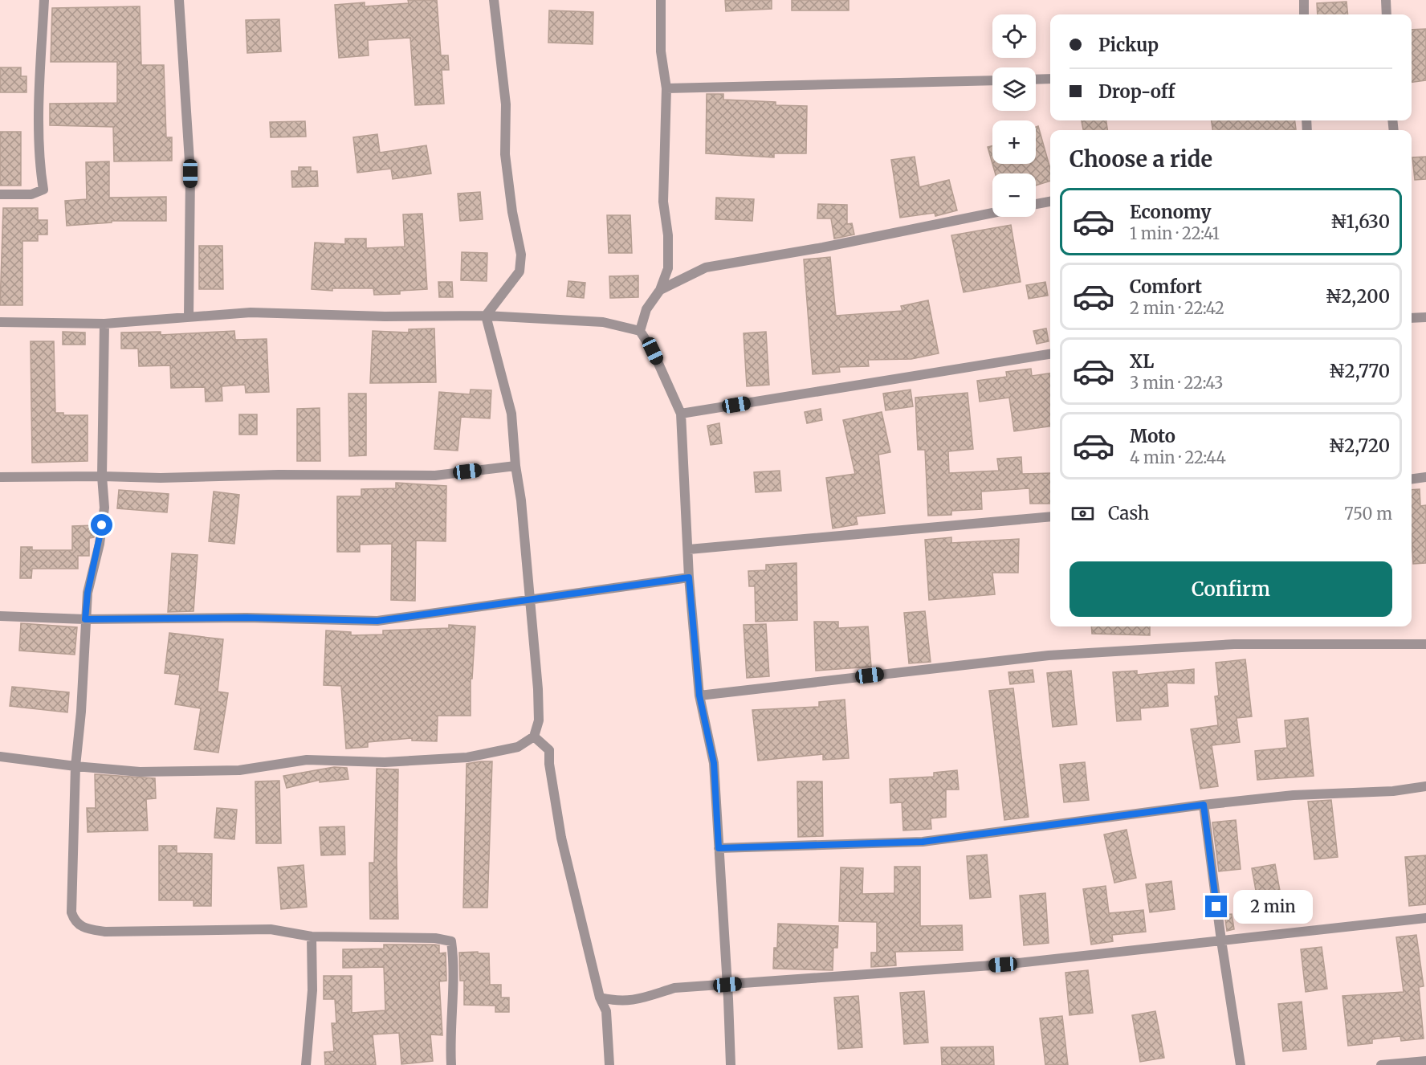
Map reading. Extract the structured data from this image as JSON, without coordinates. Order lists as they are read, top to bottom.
{
  "page": {
    "map_buttons": ["+", "−"],
    "banner": ["Pickup", "Drop-off"],
    "heading": "Choose a ride",
    "list": [
      {
        "name": "Economy",
        "note": "1 min · 22:41",
        "value": "₦1,630"
      },
      {
        "name": "Comfort",
        "note": "2 min · 22:42",
        "value": "₦2,200"
      },
      {
        "name": "XL",
        "note": "3 min · 22:43",
        "value": "₦2,770"
      },
      {
        "name": "Moto",
        "note": "4 min · 22:44",
        "value": "₦2,720"
      }
    ],
    "pay": ["Cash", "750 m"],
    "buttons": "Confirm",
    "bubble": "2 min"
  }
}
